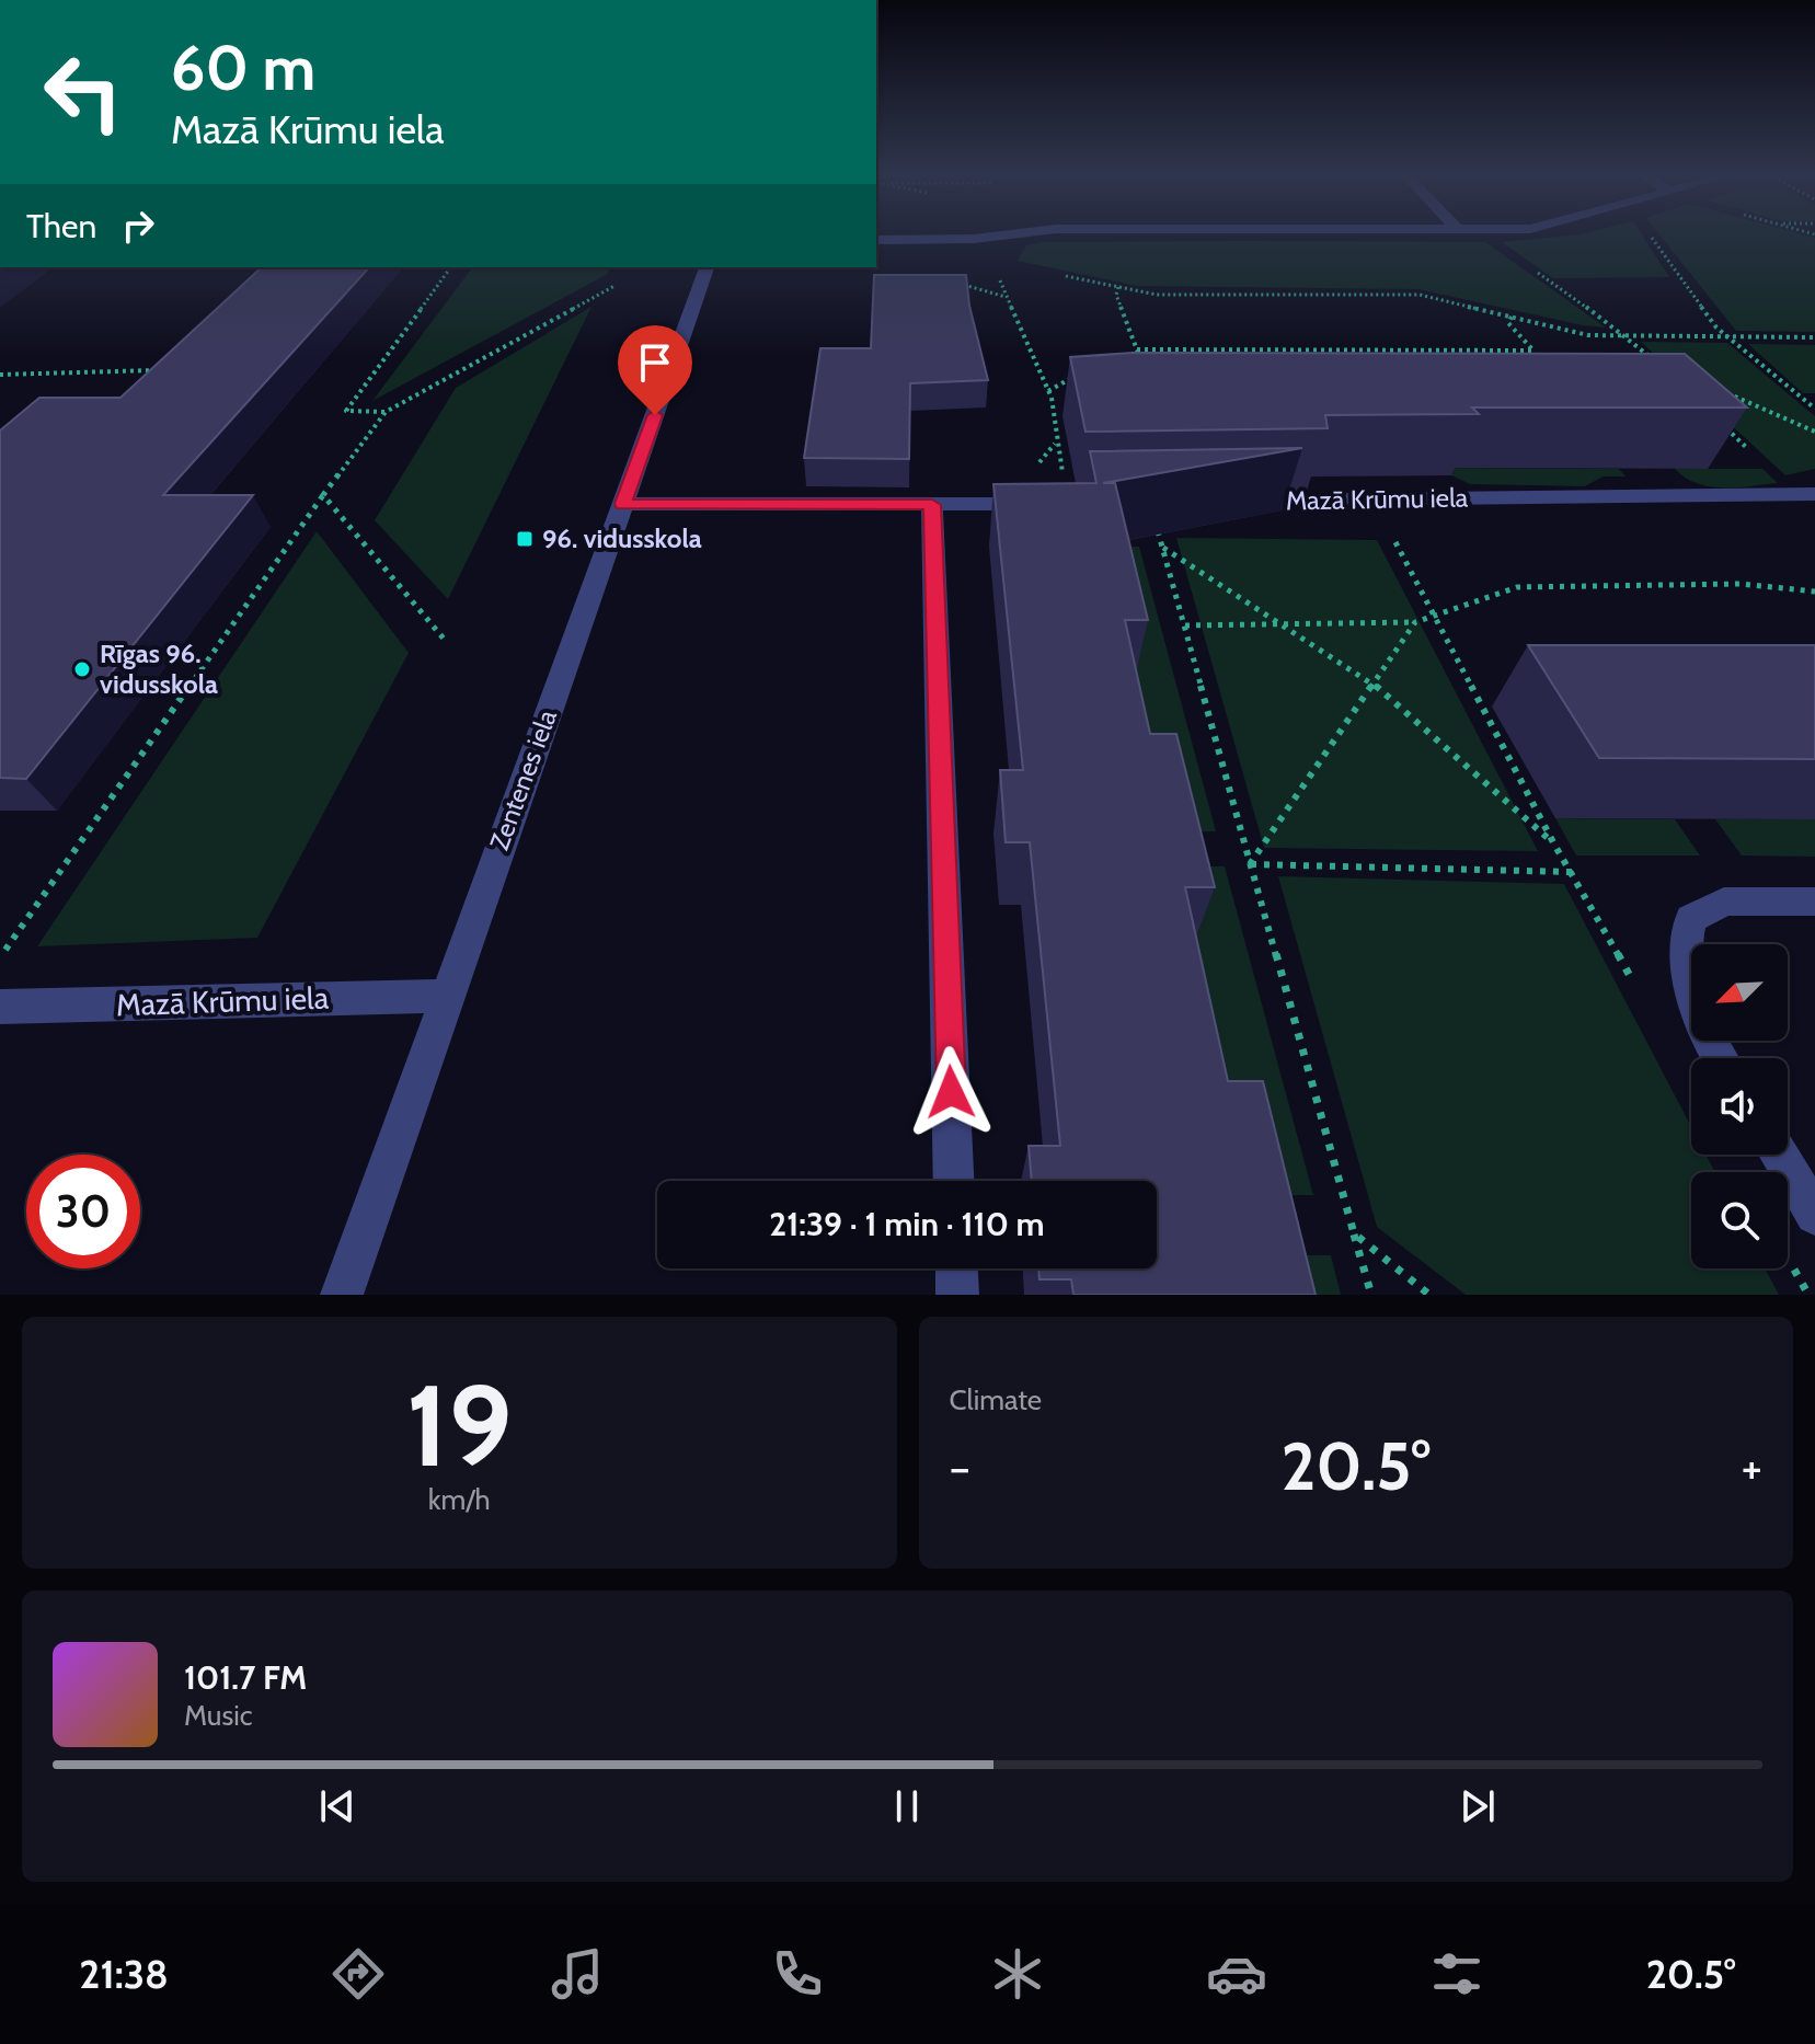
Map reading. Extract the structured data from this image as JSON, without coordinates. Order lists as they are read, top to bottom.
{
  "streets": {
    "street": ["Mazā Krūmu iela", "Zentenes iela"]
  },
  "crossings": [
    ["Mazā Krūmu iela", "Zentenes iela"]
  ],
  "places": {
    "transit": ["96. vidusskola"],
    "other": ["Rīgas 96. vidusskola"]
  },
  "north": "bottom left",
  "page": {
    "turn": ["60 m", "Mazā Krūmu iela"],
    "then": "Then",
    "limit": "30",
    "trip": "21:39 · 1 min · 110 m",
    "tile": [
      ["19", "km/h"],
      "Climate"
    ],
    "heat": ["−", "20.5°", "+"],
    "song": ["101.7 FM", "Music"],
    "tabs": ["21:38", "20.5°"]
  }
}
